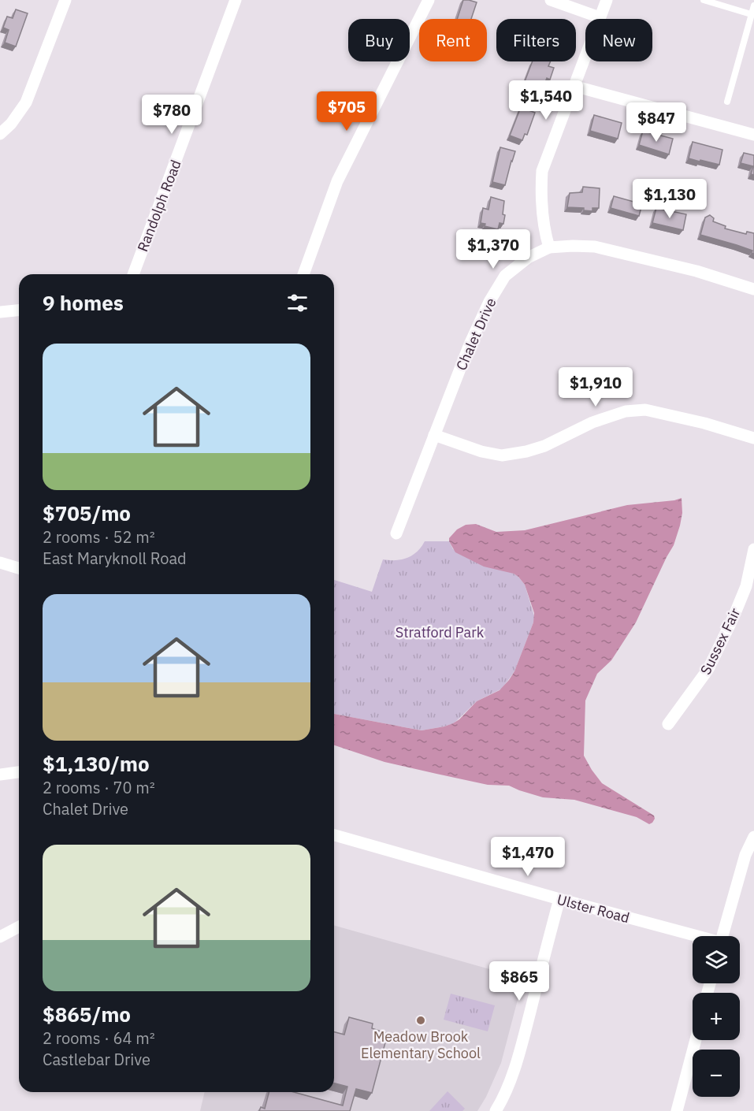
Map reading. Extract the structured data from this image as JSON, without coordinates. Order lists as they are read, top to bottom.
{
  "streets": {
    "street": [
      "Randolph Road",
      "Chalet Drive",
      "Sussex Fair",
      "Ulster Road"
    ]
  },
  "parks": ["Stratford Park"],
  "places": ["Meadow Brook Elementary School"],
  "page": {
    "chip": [
      "Buy",
      "Rent",
      "Filters",
      "New"
    ],
    "price": [
      "$1,540",
      "$705",
      "$780",
      "$847",
      "$1,130",
      "$1,370",
      "$1,910",
      "$1,470",
      "$865"
    ],
    "heading": "9 homes",
    "list": [
      {
        "name": "$705/mo",
        "note": "2 rooms · 52 m² · East Maryknoll Road"
      },
      {
        "name": "$1,130/mo",
        "note": "2 rooms · 70 m² · Chalet Drive"
      },
      {
        "name": "$865/mo",
        "note": "2 rooms · 64 m² · Castlebar Drive"
      }
    ],
    "map_buttons": ["+", "−"]
  }
}
